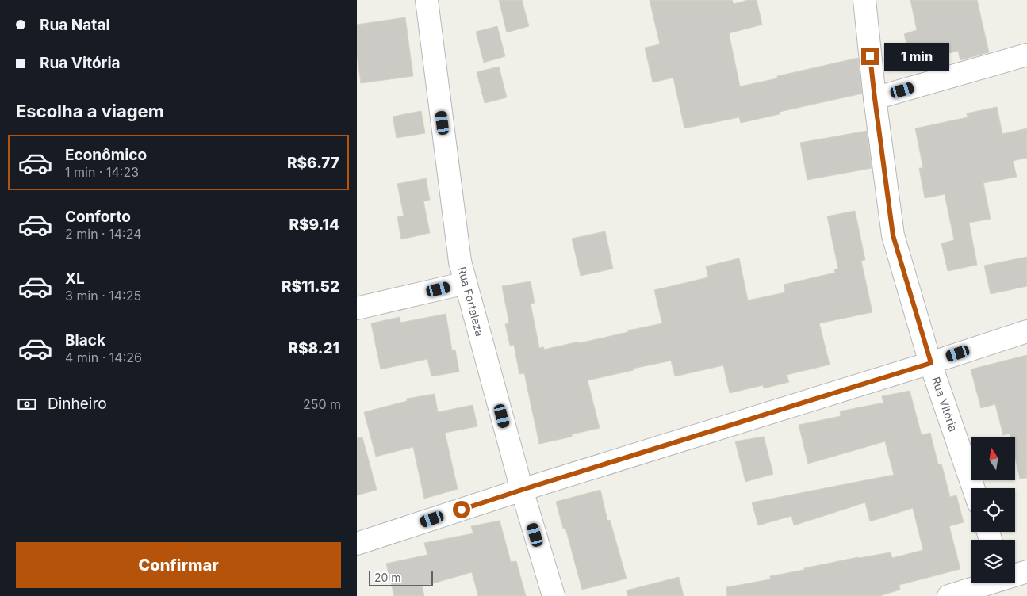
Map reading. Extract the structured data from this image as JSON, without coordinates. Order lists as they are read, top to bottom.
{
  "streets": {
    "street": ["Rua Fortaleza", "Rua Vitória"]
  },
  "scale_bar": "20 m",
  "north": "top",
  "page": {
    "banner": ["Rua Natal", "Rua Vitória"],
    "bubble": "1 min",
    "heading": "Escolha a viagem",
    "list": [
      {
        "name": "Econômico",
        "note": "1 min · 14:23",
        "value": "R$6.77"
      },
      {
        "name": "Conforto",
        "note": "2 min · 14:24",
        "value": "R$9.14"
      },
      {
        "name": "XL",
        "note": "3 min · 14:25",
        "value": "R$11.52"
      },
      {
        "name": "Black",
        "note": "4 min · 14:26",
        "value": "R$8.21"
      }
    ],
    "pay": ["Dinheiro", "250 m"],
    "buttons": "Confirmar",
    "scale": "20 m"
  }
}
